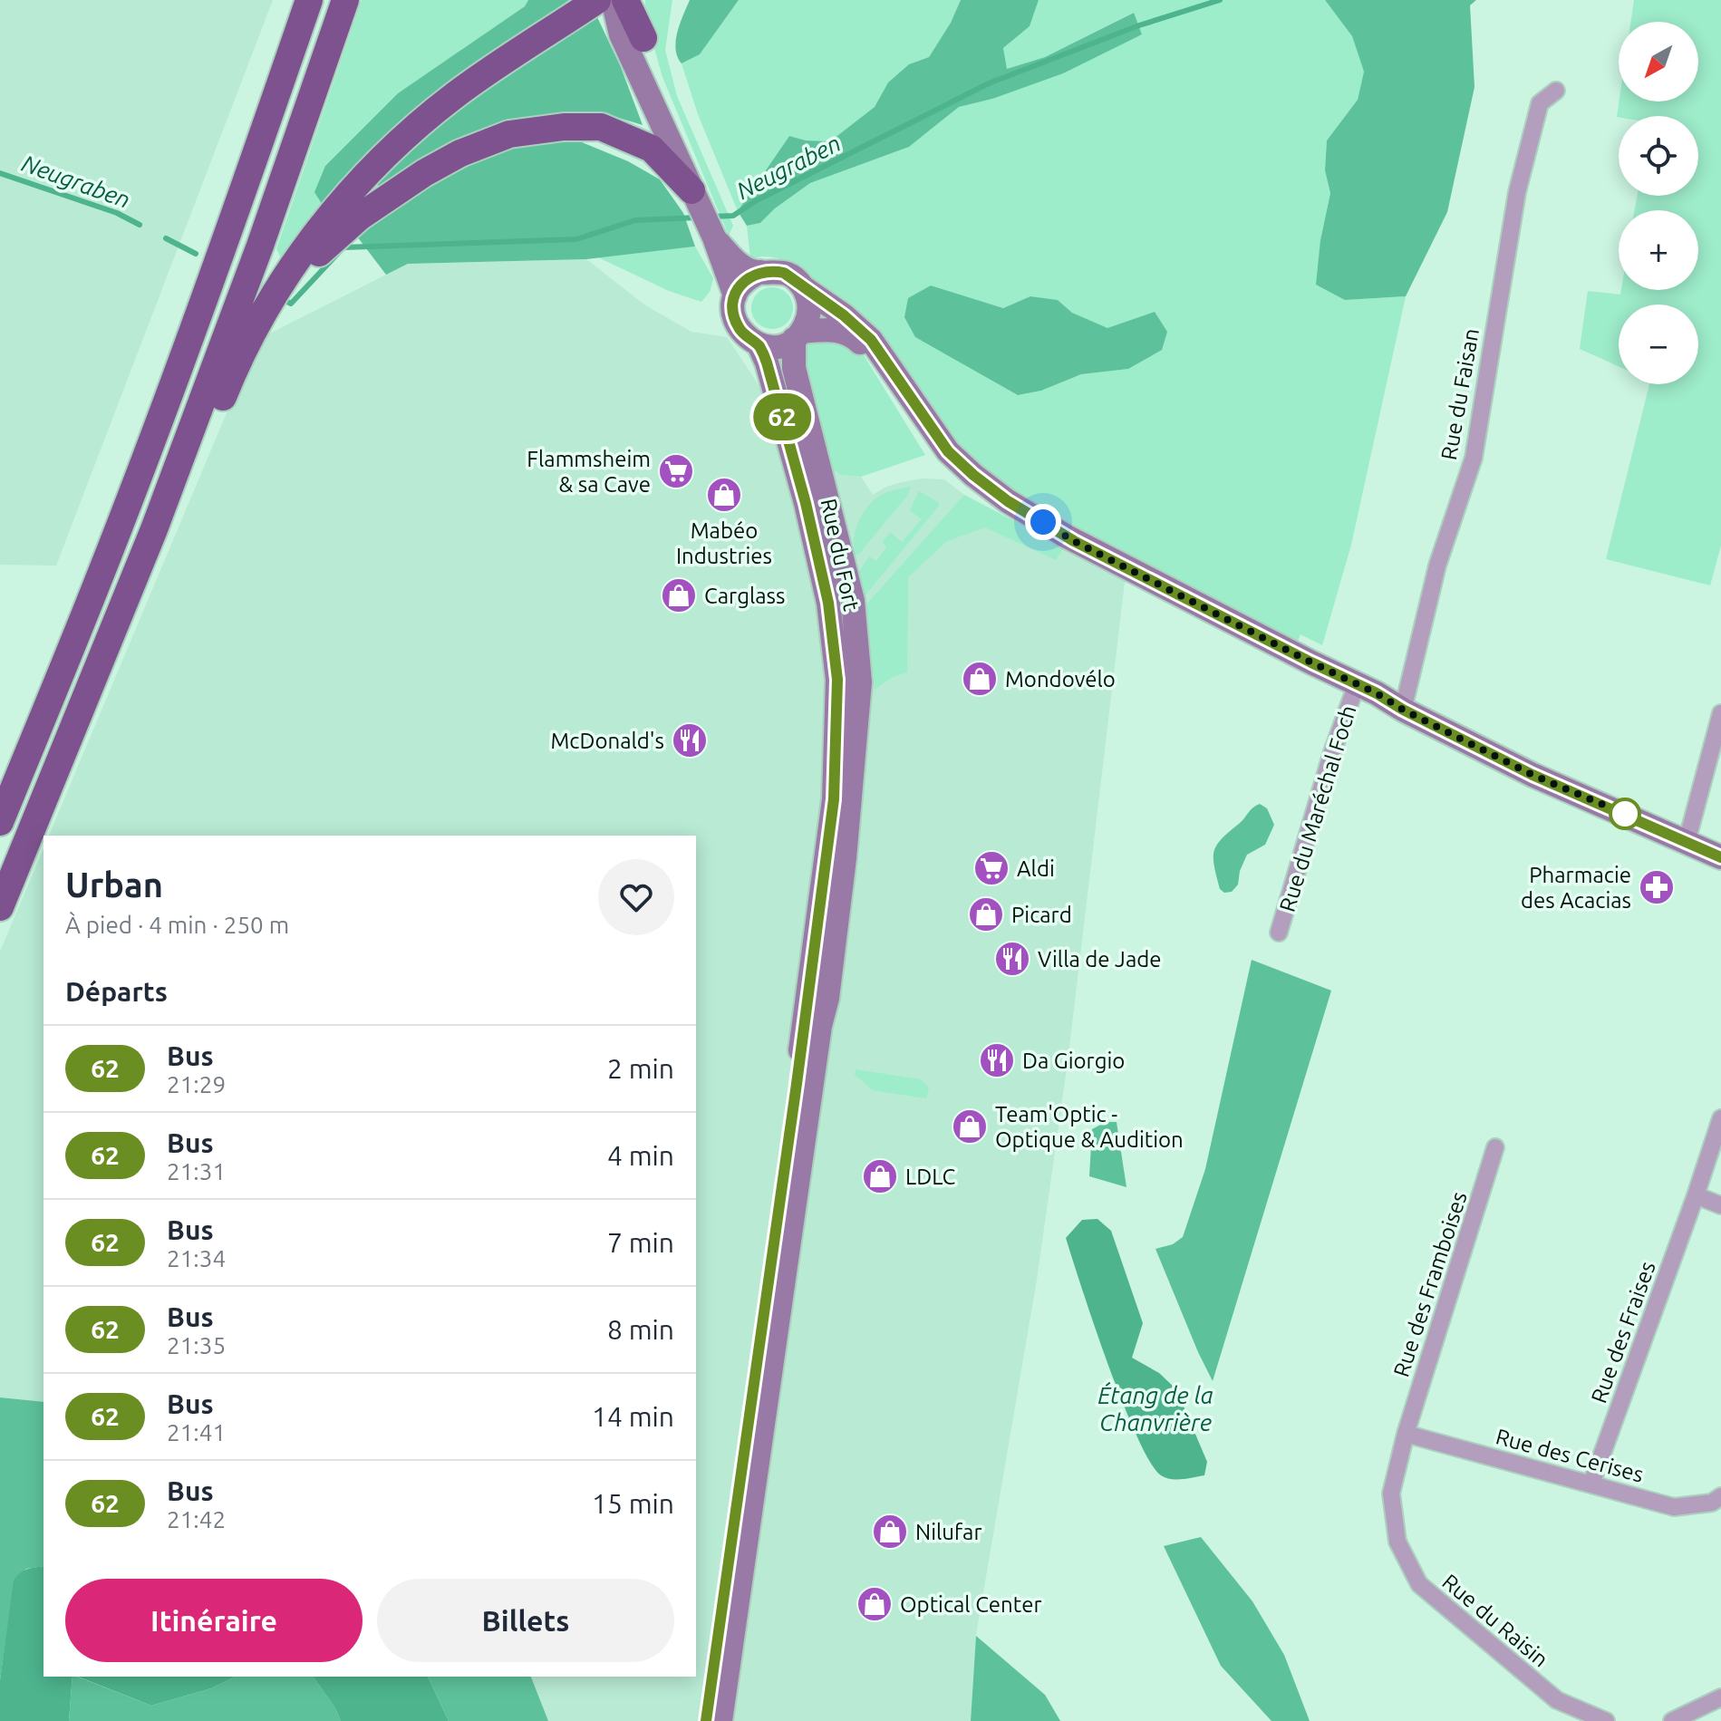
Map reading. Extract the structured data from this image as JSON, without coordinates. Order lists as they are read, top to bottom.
{
  "streets": {
    "main road": ["Rue du Fort", "Rue du Maréchal Foch"],
    "street": [
      "Rue du Faisan",
      "Rue des Framboises",
      "Rue des Fraises",
      "Rue des Cerises",
      "Rue du Raisin"
    ]
  },
  "crossings": [
    ["Rue du Faisan", "Rue du Maréchal Foch"],
    ["Rue du Fort", "Rue du Maréchal Foch"],
    ["Rue des Framboises", "Rue des Cerises"],
    ["Rue des Framboises", "Rue du Raisin"],
    ["Rue des Fraises", "Rue des Cerises"],
    ["Rue des Cerises", "Rue du Raisin"]
  ],
  "water": ["Neugraben", "Étang de la Chanvrière"],
  "places": {
    "supermarket": ["Flammsheim & sa Cave", "Aldi"],
    "shop": [
      "Mabéo Industries",
      "Carglass",
      "Mondovélo",
      "Picard",
      "Team'Optic - Optique & Audition",
      "LDLC",
      "Nilufar",
      "Optical Center"
    ],
    "restaurant": ["McDonald's", "Villa de Jade", "Da Giorgio"],
    "pharmacy": ["Pharmacie des Acacias"]
  },
  "lines": ["bus line 62"],
  "north": "bottom left",
  "page": {
    "on_map": "62",
    "map_buttons": ["+", "−"],
    "heading": [
      ["Urban", "À pied · 4 min · 250 m"],
      "Départs"
    ],
    "list": [
      {
        "mark": "62",
        "name": "Bus",
        "note": "21:29",
        "value": "2 min"
      },
      {
        "mark": "62",
        "name": "Bus",
        "note": "21:31",
        "value": "4 min"
      },
      {
        "mark": "62",
        "name": "Bus",
        "note": "21:34",
        "value": "7 min"
      },
      {
        "mark": "62",
        "name": "Bus",
        "note": "21:35",
        "value": "8 min"
      },
      {
        "mark": "62",
        "name": "Bus",
        "note": "21:41",
        "value": "14 min"
      },
      {
        "mark": "62",
        "name": "Bus",
        "note": "21:42",
        "value": "15 min"
      }
    ],
    "buttons": ["Itinéraire", "Billets"]
  }
}
